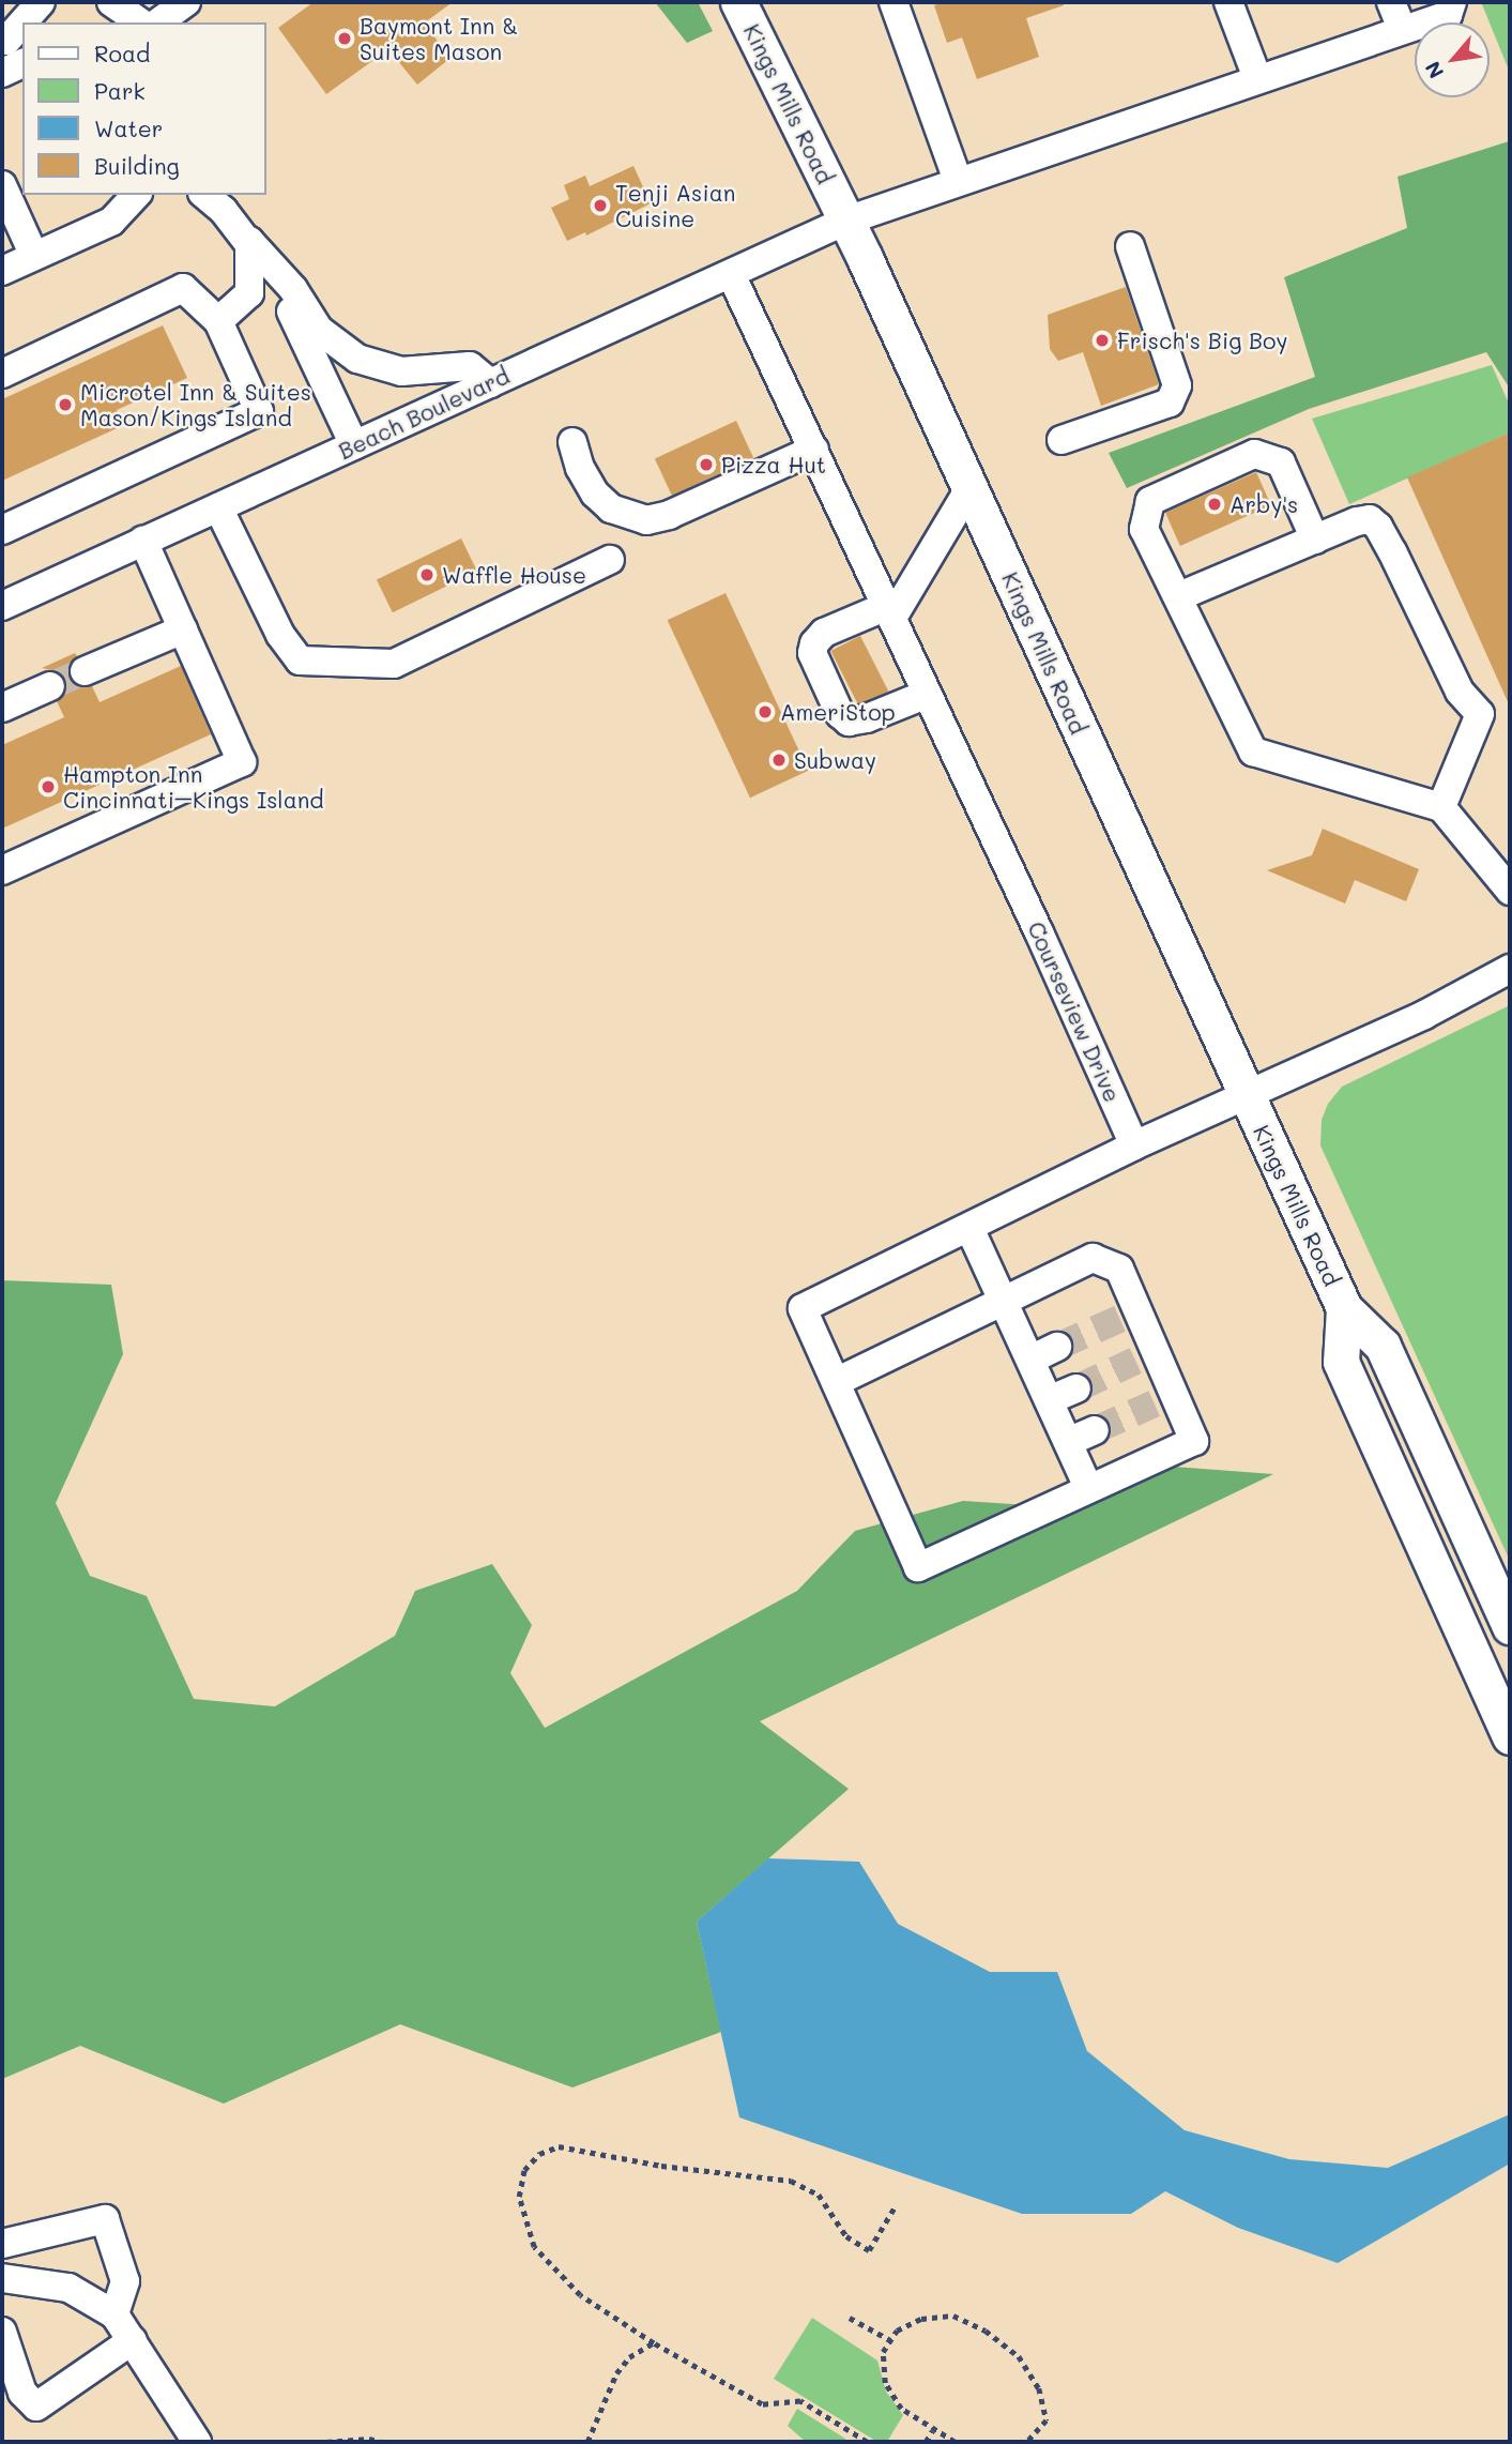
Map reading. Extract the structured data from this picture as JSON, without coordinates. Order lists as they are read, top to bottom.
{
  "streets": {
    "main road": ["Kings Mills Road"],
    "street": ["Beach Boulevard", "Courseview Drive"]
  },
  "crossings": [
    ["Kings Mills Road", "Beach Boulevard"],
    ["Beach Boulevard", "Courseview Drive"]
  ],
  "places": [
    "Baymont Inn & Suites Mason",
    "Tenji Asian Cuisine",
    "Frisch's Big Boy",
    "Microtel Inn & Suites Mason/Kings Island",
    "Pizza Hut",
    "Arby's",
    "Waffle House",
    "AmeriStop",
    "Subway",
    "Hampton Inn Cincinnati–Kings Island"
  ],
  "legend": [
    "Road",
    "Park",
    "Water",
    "Building"
  ],
  "north": "bottom left"
}
